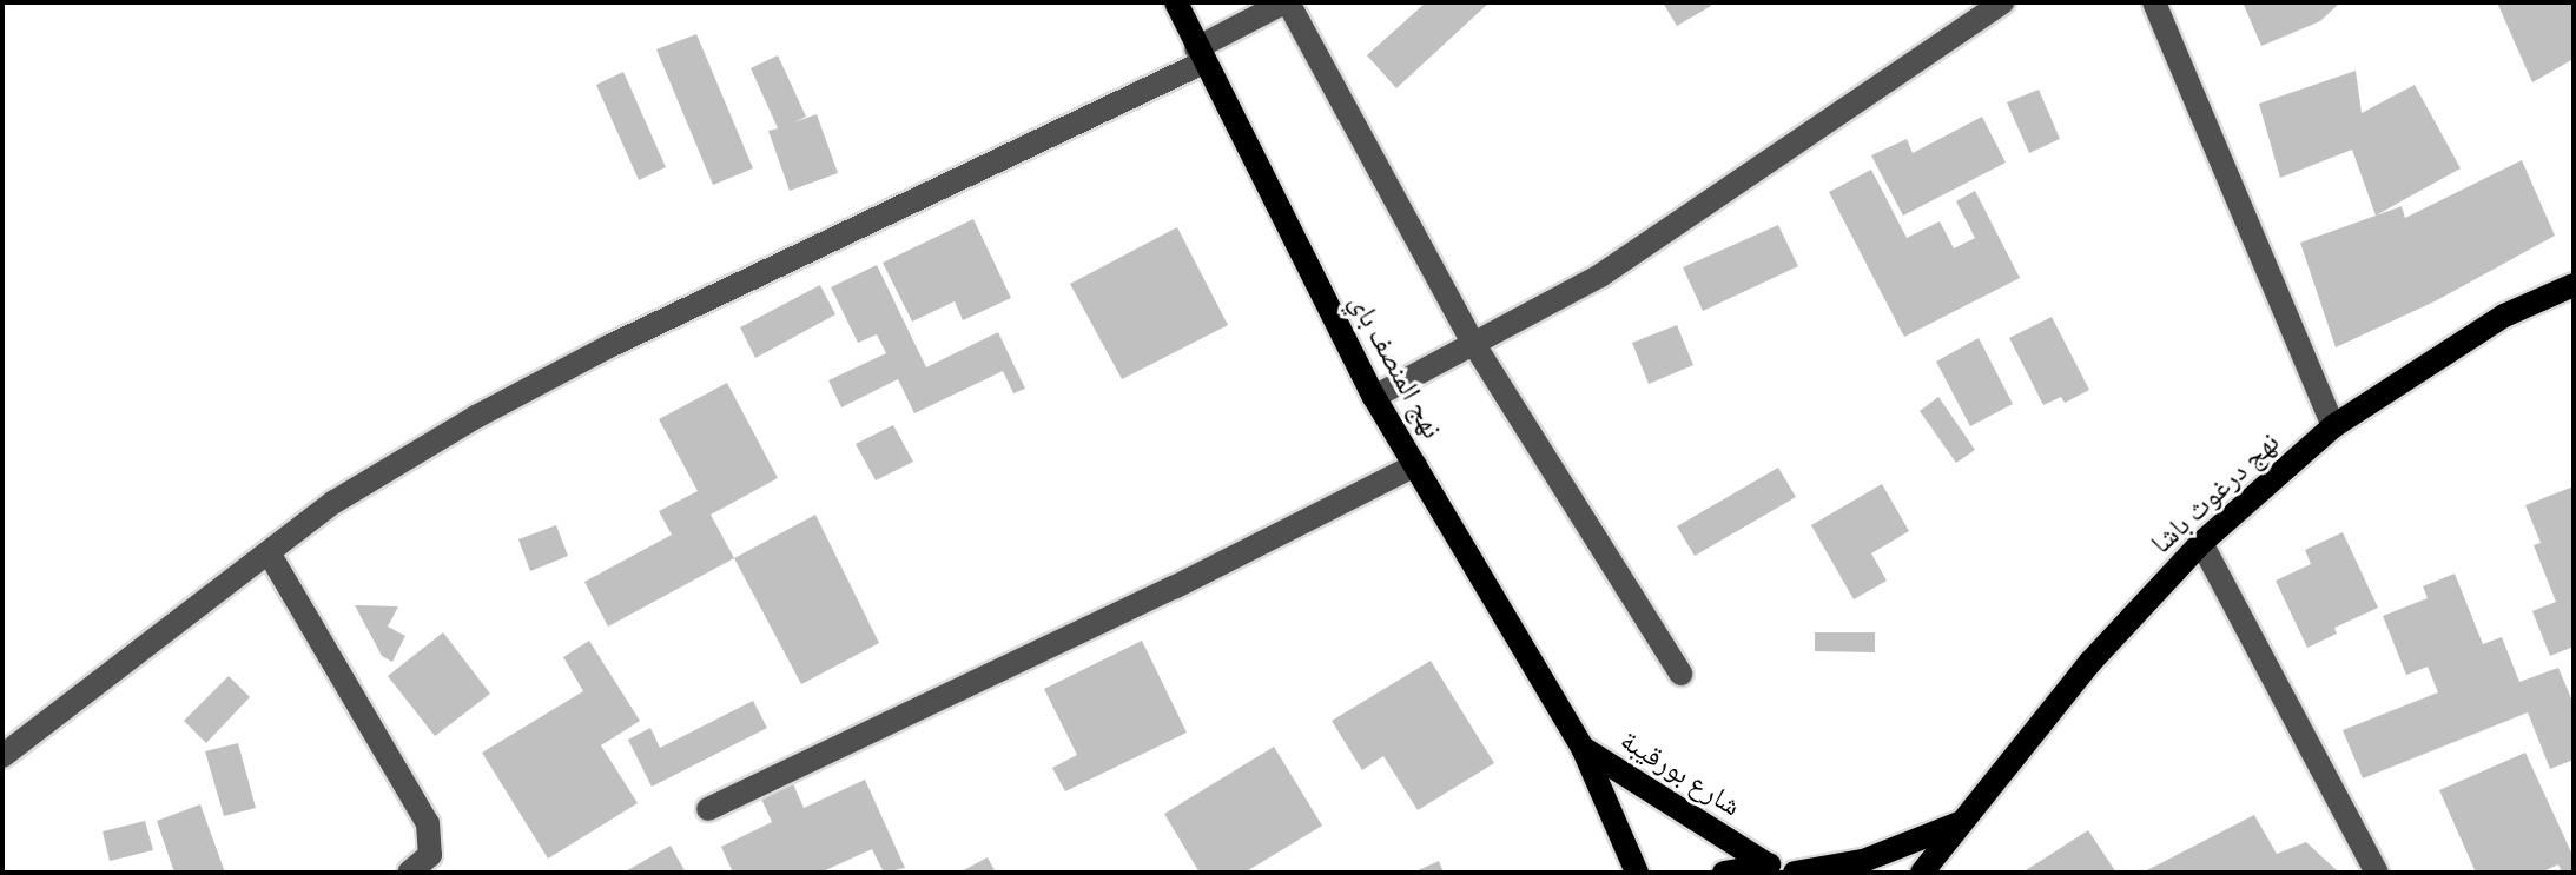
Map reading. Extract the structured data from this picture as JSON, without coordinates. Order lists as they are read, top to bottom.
{
  "streets": {
    "main road": ["نهج المنصف باي", "نهج درغوث باشا", "شارع بورقيبة"]
  },
  "crossings": [
    ["نهج المنصف باي", "شارع بورقيبة"],
    ["نهج درغوث باشا", "شارع بورقيبة"]
  ]
}
